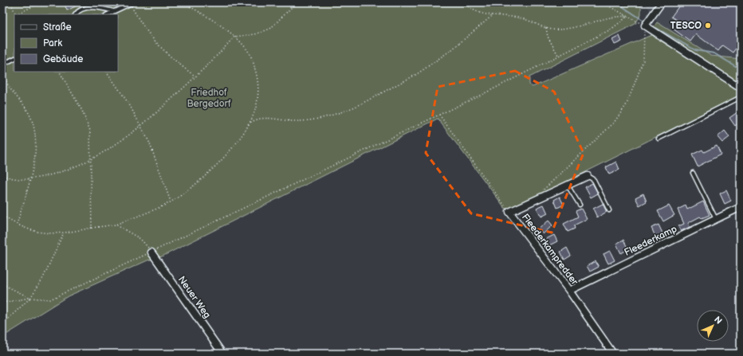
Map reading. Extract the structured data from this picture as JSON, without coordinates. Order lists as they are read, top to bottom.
{
  "streets": {
    "street": ["Fleederkamp", "Fleederkampredder", "Neuer Weg"]
  },
  "crossings": [
    ["Fleederkamp", "Fleederkampredder"]
  ],
  "parks": ["Friedhof Bergedorf"],
  "places": ["TESCO"],
  "legend": ["Straße", "Park", "Gebäude"],
  "north": "top right"
}
